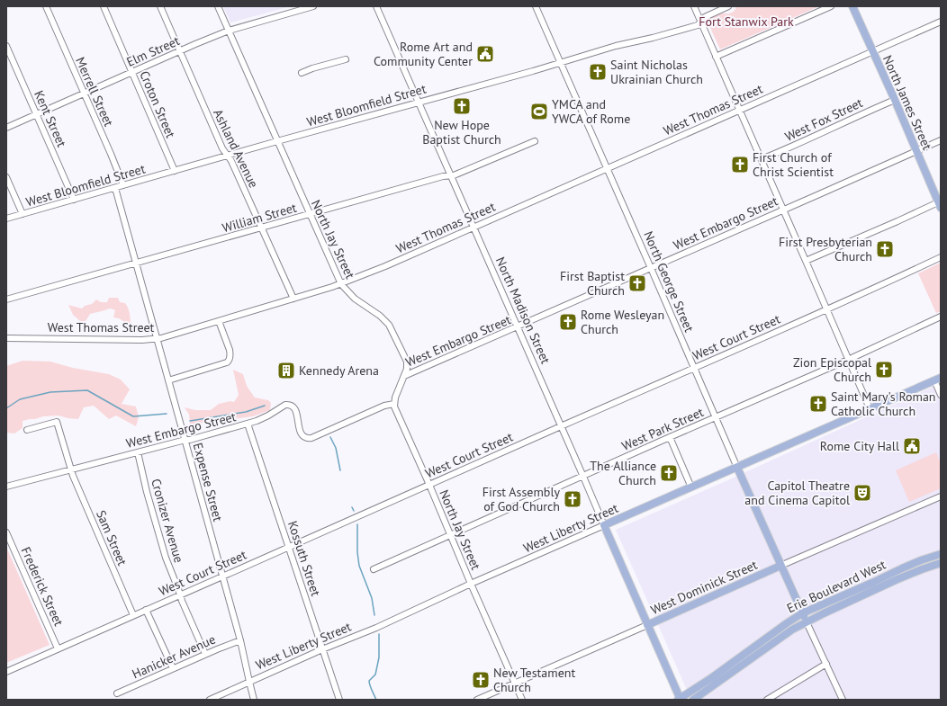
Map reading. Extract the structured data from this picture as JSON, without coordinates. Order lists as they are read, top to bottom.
{
  "streets": {
    "main road": [
      "North James Street",
      "North George Street",
      "North Madison Street",
      "West Liberty Street",
      "Erie Boulevard West",
      "West Dominick Street"
    ],
    "street": [
      "Elm Street",
      "Merrell Street",
      "Croton Street",
      "West Bloomfield Street",
      "West Thomas Street",
      "Kent Street",
      "West Fox Street",
      "Ashland Avenue",
      "William Street",
      "West Embargo Street",
      "North Jay Street",
      "West Court Street",
      "West Park Street",
      "Expense Street",
      "Cronizer Avenue",
      "Sam Street",
      "Kossuth Street",
      "Frederick Street",
      "Hanicker Avenue"
    ]
  },
  "crossings": [
    ["Elm Street", "Merrell Street"],
    ["Elm Street", "Croton Street"],
    ["Elm Street", "Kent Street"],
    ["Elm Street", "Ashland Avenue"],
    ["Elm Street", "North Jay Street"],
    ["Merrell Street", "West Bloomfield Street"],
    ["North James Street", "West Thomas Street"],
    ["North James Street", "West Fox Street"],
    ["North James Street", "West Embargo Street"],
    ["Croton Street", "West Bloomfield Street"],
    ["West Bloomfield Street", "Kent Street"],
    ["West Bloomfield Street", "Ashland Avenue"],
    ["West Bloomfield Street", "North Jay Street"],
    ["West Bloomfield Street", "North George Street"],
    ["West Bloomfield Street", "North Madison Street"],
    ["West Bloomfield Street", "Expense Street"],
    ["West Thomas Street", "Ashland Avenue"],
    ["West Thomas Street", "North Jay Street"],
    ["West Thomas Street", "North George Street"],
    ["West Thomas Street", "North Madison Street"],
    ["West Thomas Street", "Expense Street"],
    ["Ashland Avenue", "William Street"],
    ["William Street", "North Jay Street"],
    ["William Street", "North Madison Street"],
    ["William Street", "Expense Street"],
    ["West Embargo Street", "North Jay Street"],
    ["West Embargo Street", "North George Street"],
    ["West Embargo Street", "North Madison Street"],
    ["West Embargo Street", "Expense Street"],
    ["West Embargo Street", "Cronizer Avenue"],
    ["West Embargo Street", "Sam Street"],
    ["West Embargo Street", "Kossuth Street"],
    ["North Jay Street", "West Court Street"],
    ["North Jay Street", "West Park Street"],
    ["North Jay Street", "West Liberty Street"],
    ["North Jay Street", "West Dominick Street"],
    ["North George Street", "West Court Street"],
    ["North George Street", "West Park Street"],
    ["North George Street", "West Liberty Street"],
    ["North George Street", "Erie Boulevard West"],
    ["North George Street", "West Dominick Street"],
    ["North Madison Street", "West Court Street"],
    ["North Madison Street", "West Park Street"],
    ["North Madison Street", "West Liberty Street"],
    ["North Madison Street", "Erie Boulevard West"],
    ["North Madison Street", "West Dominick Street"],
    ["West Court Street", "Expense Street"],
    ["West Court Street", "Cronizer Avenue"],
    ["West Court Street", "Sam Street"],
    ["West Court Street", "Kossuth Street"],
    ["West Court Street", "Frederick Street"],
    ["Expense Street", "West Liberty Street"],
    ["Expense Street", "Hanicker Avenue"],
    ["Cronizer Avenue", "Hanicker Avenue"],
    ["West Liberty Street", "Kossuth Street"]
  ],
  "parks": ["Fort Stanwix Park"],
  "places": {
    "public building": ["Rome Art and Community Center", "Rome City Hall"],
    "church": [
      "Saint Nicholas Ukrainian Church",
      "New Hope Baptist Church",
      "First Church of Christ Scientist",
      "First Presbyterian Church",
      "First Baptist Church",
      "Rome Wesleyan Church",
      "Zion Episcopal Church",
      "Saint Mary's Roman Catholic Church",
      "The Alliance Church",
      "First Assembly of God Church",
      "New Testament Church"
    ],
    "sports": ["YMCA and YWCA of Rome"],
    "building": ["Kennedy Arena"],
    "theatre": ["Capitol Theatre and Cinema Capitol"]
  }
}
